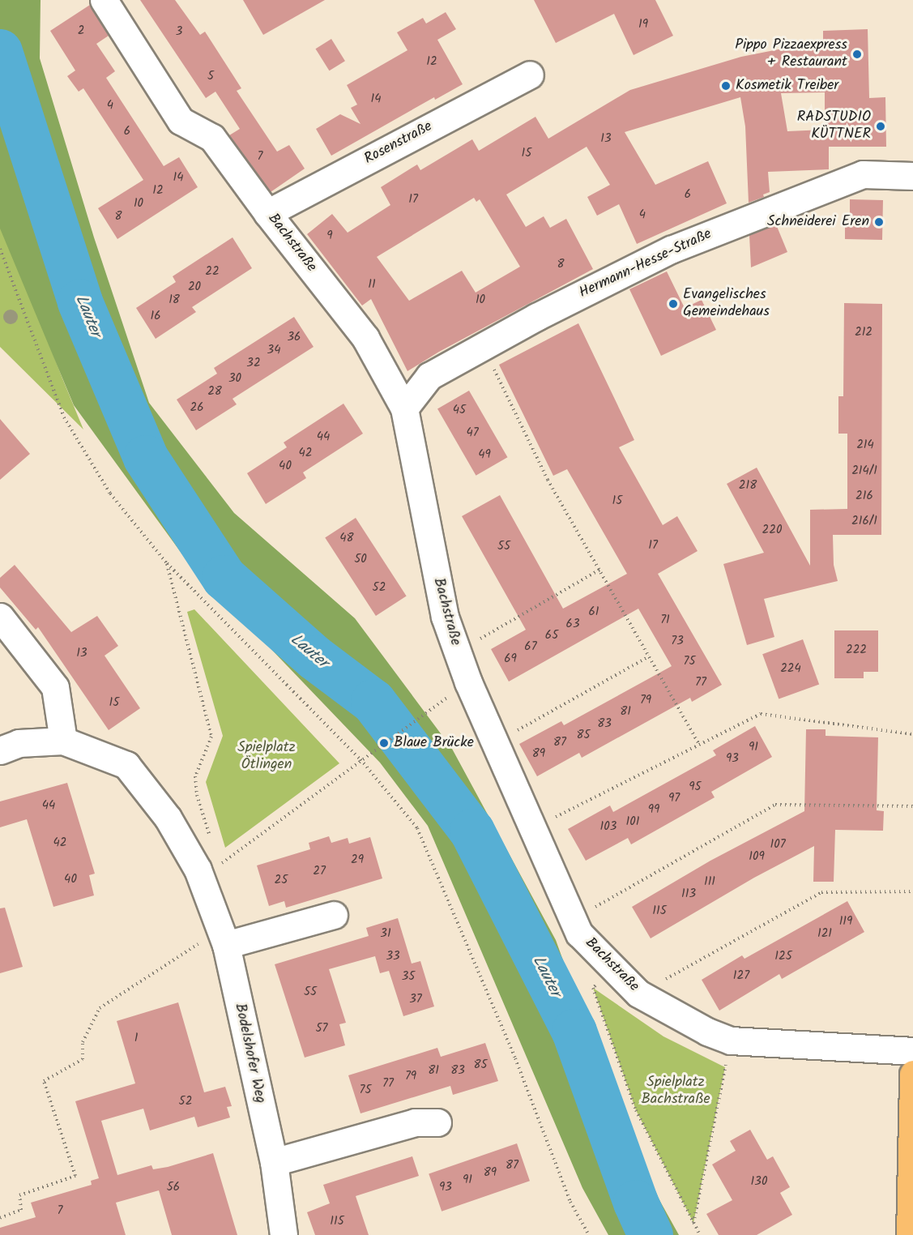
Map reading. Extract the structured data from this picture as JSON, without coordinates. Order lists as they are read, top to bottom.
{
  "streets": {
    "street": [
      "Rosenstraße",
      "Bachstraße",
      "Hermann-Hesse-Straße",
      "Bodelshofer Weg"
    ]
  },
  "crossings": [
    ["Rosenstraße", "Bachstraße"],
    ["Bachstraße", "Hermann-Hesse-Straße"]
  ],
  "water": ["Lauter"],
  "parks": ["Spielplatz Ötlingen", "Spielplatz Bachstraße"],
  "places": [
    "Pippo Pizzaexpress + Restaurant",
    "Kosmetik Treiber",
    "RADSTUDIO KÜTTNER",
    "Schneiderei Eren",
    "Evangelisches Gemeindehaus",
    "Blaue Brücke"
  ],
  "house_numbers": [
    "19",
    "2",
    "3",
    "12",
    "5",
    "14",
    "4",
    "6",
    "13",
    "15",
    "7",
    "14",
    "12",
    "6",
    "17",
    "10",
    "4",
    "8",
    "9",
    "8",
    "22",
    "11",
    "20",
    "18",
    "10",
    "16",
    "212",
    "36",
    "34",
    "32",
    "30",
    "28",
    "26",
    "45",
    "47",
    "44",
    "214",
    "42",
    "49",
    "40",
    "214/1",
    "218",
    "216",
    "15",
    "216/1",
    "220",
    "48",
    "17",
    "55",
    "50",
    "52",
    "61",
    "71",
    "63",
    "65",
    "73",
    "67",
    "222",
    "13",
    "69",
    "75",
    "224",
    "77",
    "79",
    "15",
    "81",
    "83",
    "85",
    "87",
    "91",
    "89",
    "93",
    "95",
    "97",
    "44",
    "99",
    "101",
    "103",
    "42",
    "107",
    "109",
    "29",
    "27",
    "40",
    "25",
    "111",
    "113",
    "115",
    "119",
    "31",
    "121",
    "33",
    "125",
    "127",
    "35",
    "55",
    "37",
    "57",
    "1",
    "85",
    "81",
    "83",
    "79",
    "77",
    "75",
    "52",
    "87",
    "89",
    "91",
    "130",
    "56",
    "93",
    "7",
    "115"
  ]
}
